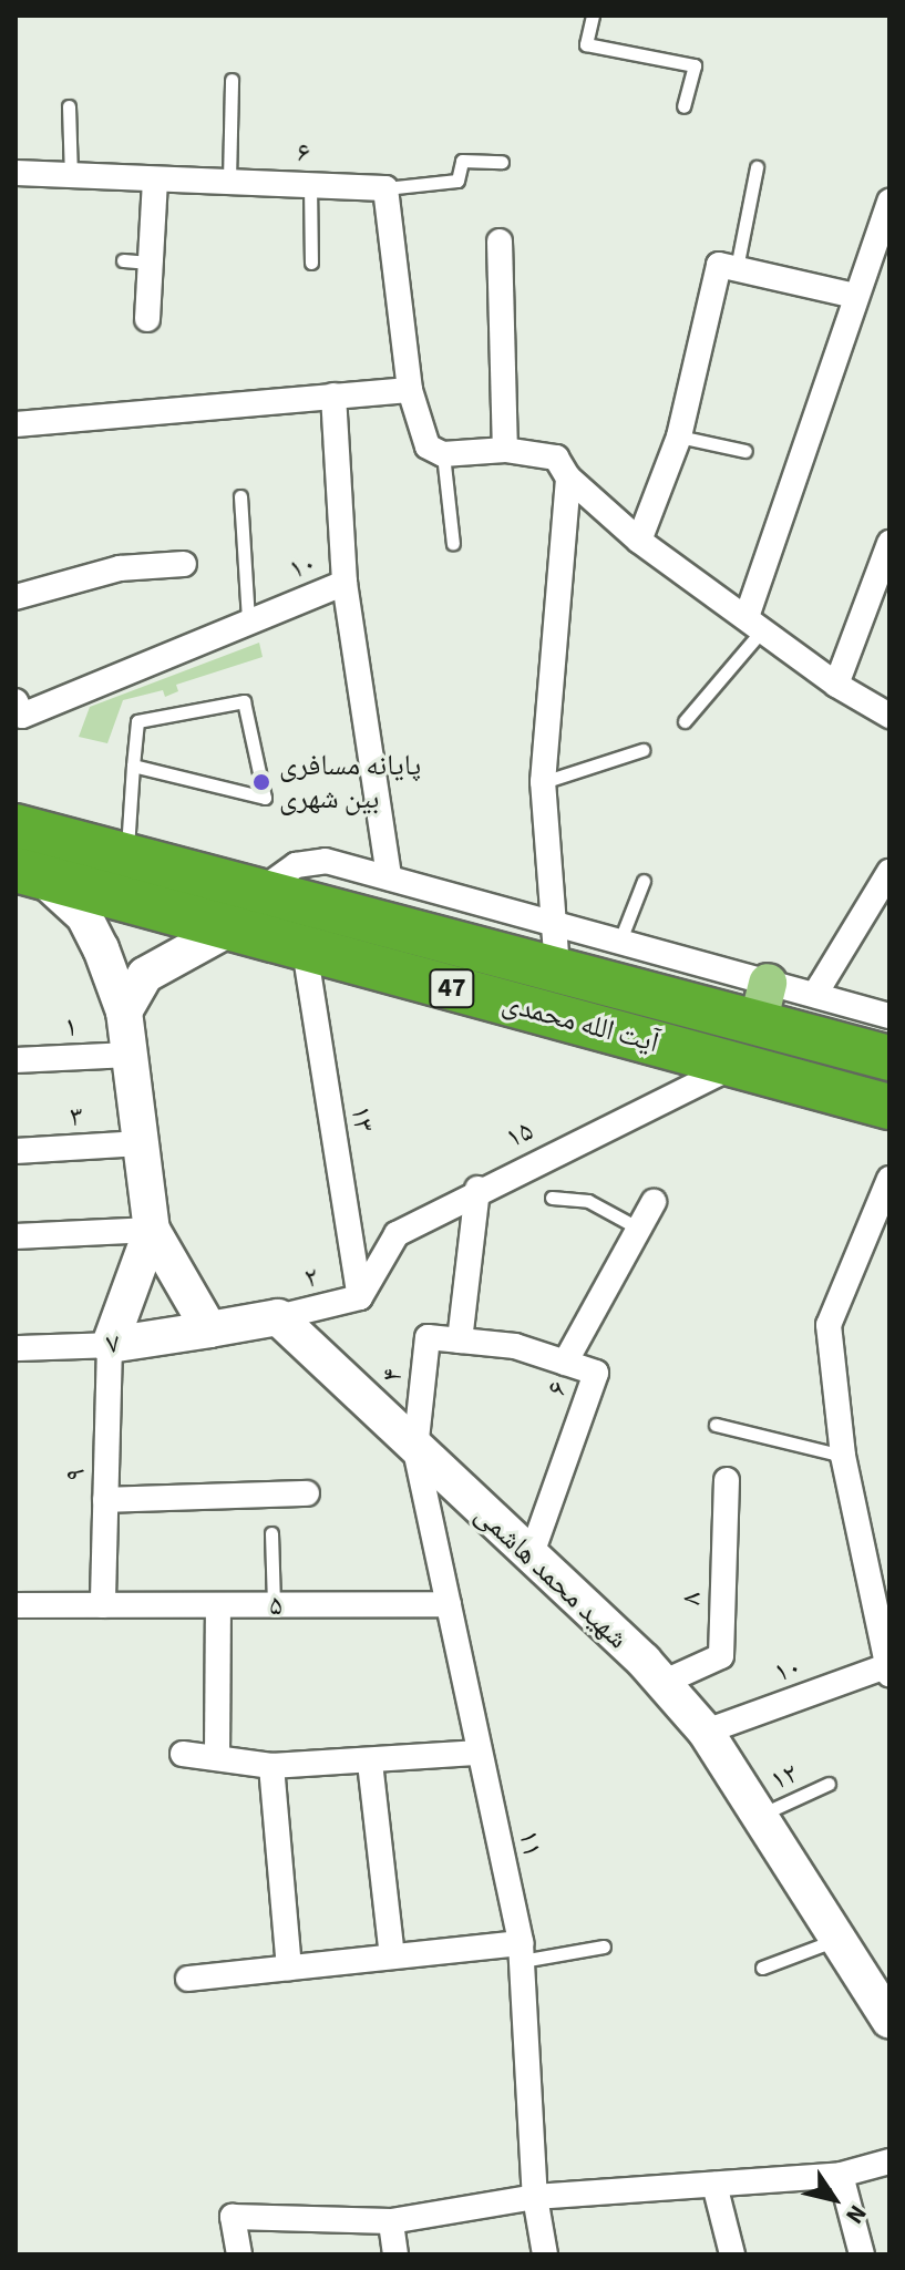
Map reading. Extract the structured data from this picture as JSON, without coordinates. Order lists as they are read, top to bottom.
{
  "streets": {
    "highway": ["47", "آیت الله محمدی"],
    "street": [
      "۶",
      "۱۰",
      "۱",
      "۳",
      "۱۳",
      "۱۵",
      "۲",
      "۷",
      "۴",
      "۹",
      "شهید محمد هاشمی",
      "۸",
      "۵",
      "۱۱"
    ],
    "lane": ["۱۲"]
  },
  "crossings": [
    ["۶", "۴"],
    ["۶", "شهید محمد هاشمی"],
    ["۱۰", "شهید محمد هاشمی"],
    ["آیت الله محمدی", "۱۳"],
    ["آیت الله محمدی", "۱۵"],
    ["۱۳", "۱۵"],
    ["۱۳", "۲"],
    ["۱۵", "۲"],
    ["۲", "شهید محمد هاشمی"],
    ["۷", "۹"],
    ["۴", "شهید محمد هاشمی"],
    ["۴", "۱۱"],
    ["۹", "۵"],
    ["شهید محمد هاشمی", "۸"],
    ["شهید محمد هاشمی", "۱۲"],
    ["شهید محمد هاشمی", "۱۱"],
    ["۵", "۱۱"]
  ],
  "places": ["پایانه مسافری بین شهری"],
  "north": "bottom right"
}
